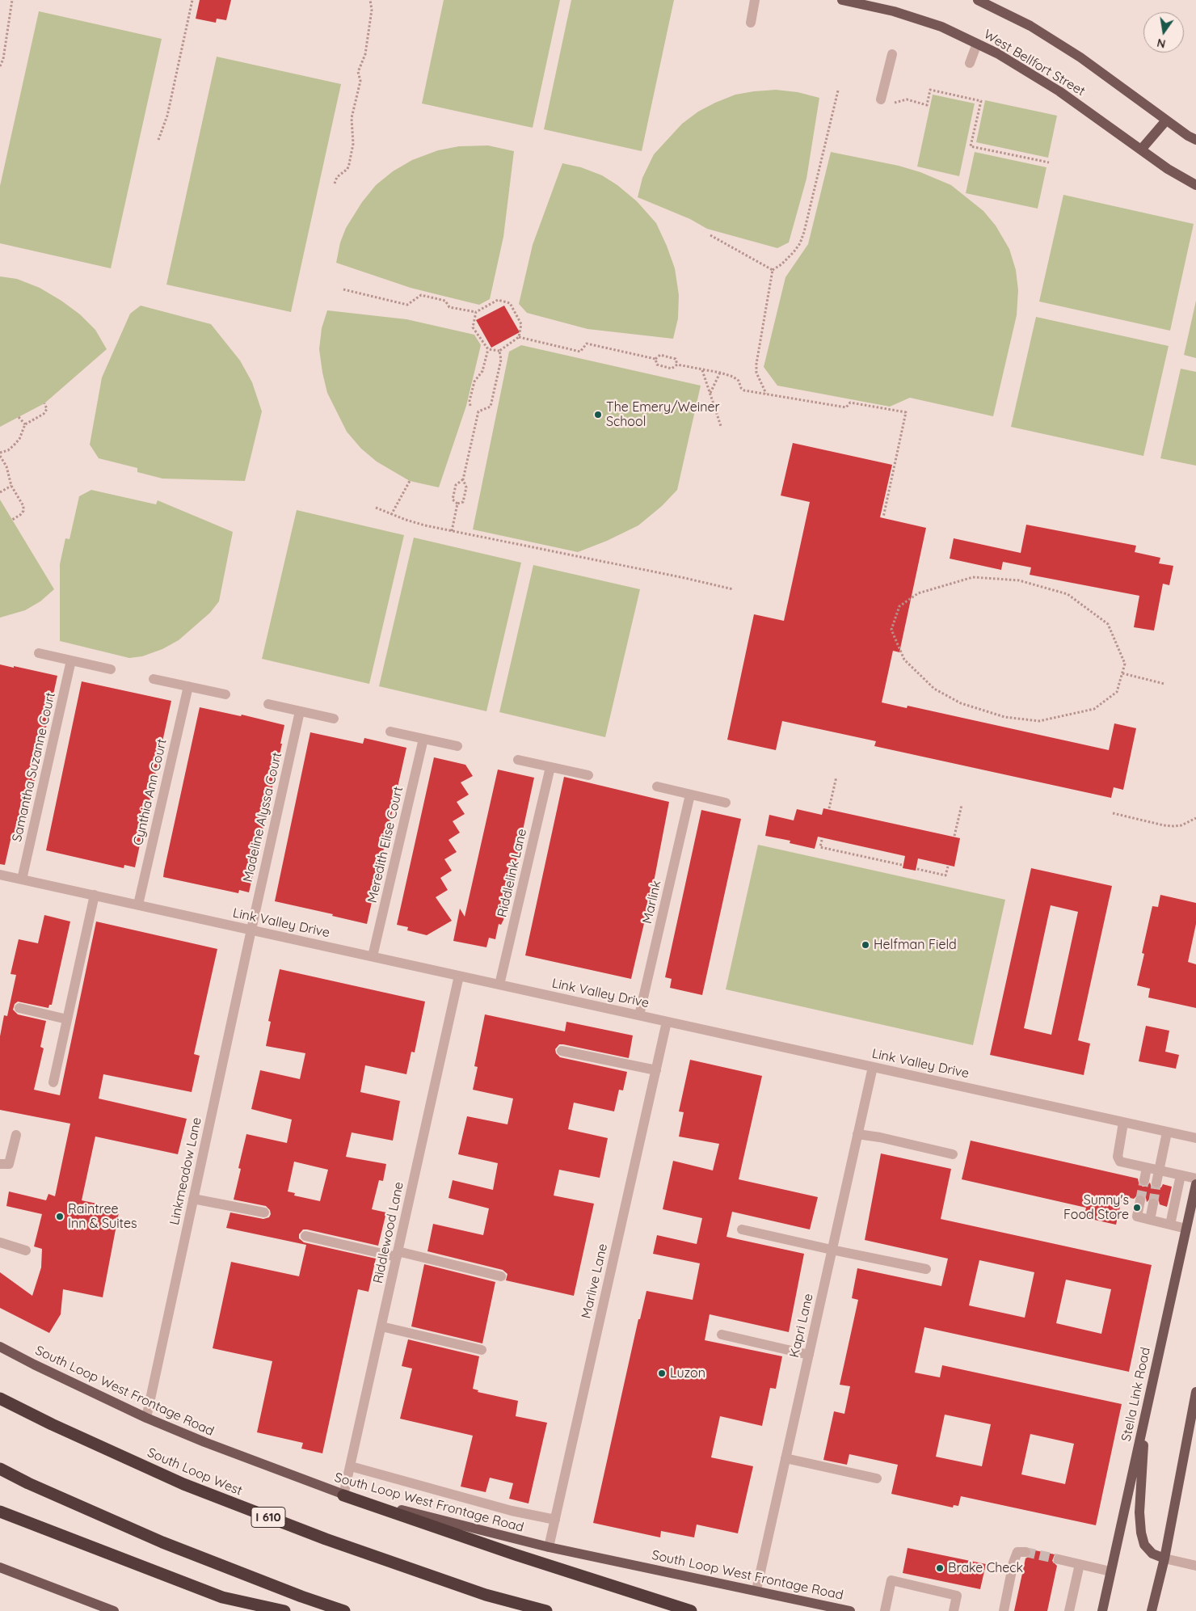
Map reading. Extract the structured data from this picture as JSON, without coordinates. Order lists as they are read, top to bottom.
{
  "streets": {
    "highway": ["South Loop West", "I 610"],
    "main road": ["West Bellfort Street", "South Loop West Frontage Road", "Stella Link Road"],
    "street": [
      "Samantha Suzanne Court",
      "Cynthia Ann Court",
      "Madeline Alyssa Court",
      "Meredith Elise Court",
      "Riddlelink Lane",
      "Marlink",
      "Link Valley Drive",
      "Linkmeadow Lane",
      "Riddlewood Lane",
      "Marlive Lane",
      "Kapri Lane"
    ]
  },
  "crossings": [
    ["Samantha Suzanne Court", "Link Valley Drive"],
    ["Cynthia Ann Court", "Link Valley Drive"],
    ["Madeline Alyssa Court", "Link Valley Drive"],
    ["Madeline Alyssa Court", "Linkmeadow Lane"],
    ["Meredith Elise Court", "Link Valley Drive"],
    ["Riddlelink Lane", "Link Valley Drive"],
    ["Marlink", "Link Valley Drive"],
    ["Link Valley Drive", "Linkmeadow Lane"],
    ["Link Valley Drive", "Riddlewood Lane"],
    ["Link Valley Drive", "Marlive Lane"],
    ["Link Valley Drive", "Kapri Lane"],
    ["Linkmeadow Lane", "South Loop West Frontage Road"],
    ["Riddlewood Lane", "South Loop West Frontage Road"],
    ["Marlive Lane", "South Loop West Frontage Road"],
    ["Kapri Lane", "South Loop West Frontage Road"]
  ],
  "places": [
    "The Emery/Weiner School",
    "Helfman Field",
    "Sunny's Food Store",
    "Raintree Inn & Suites",
    "Luzon",
    "Brake Check"
  ],
  "north": "bottom"
}
